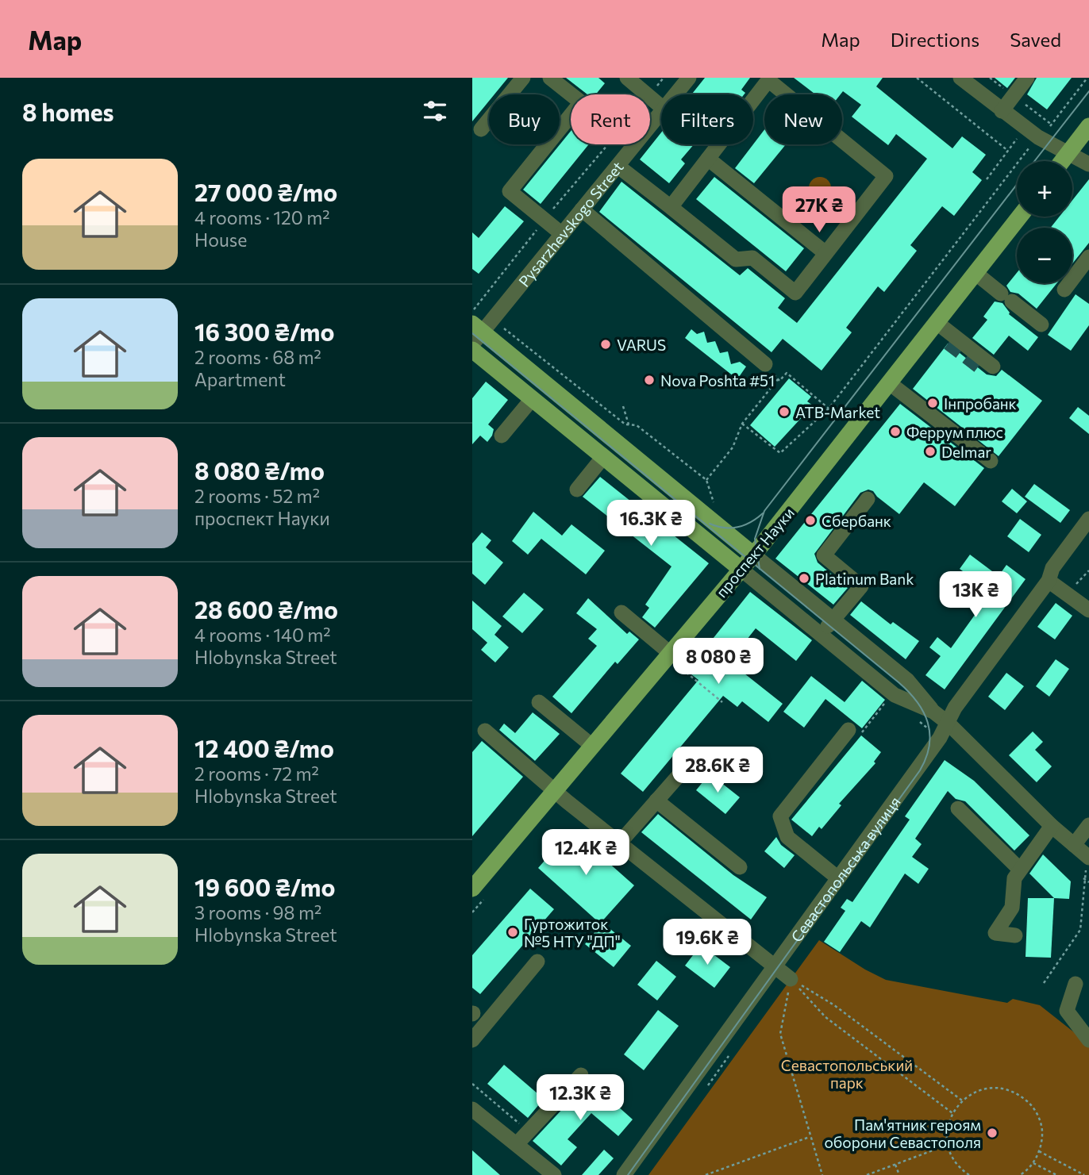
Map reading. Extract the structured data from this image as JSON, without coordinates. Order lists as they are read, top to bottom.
{
  "streets": {
    "main road": ["проспект Науки"],
    "street": ["Pysarzhevskogo Street", "Севастопольська вулиця"]
  },
  "parks": ["Севастопольський парк"],
  "places": [
    "VARUS",
    "Nova Poshta #51",
    "Інпробанк",
    "ATB-Market",
    "Феррум плюс",
    "Delmar",
    "Сбербанк",
    "Platinum Bank",
    "Гуртожиток №5 НТУ \"ДП\"",
    "Пам'ятник героям оборони Севастополя"
  ],
  "page": {
    "header": "Map",
    "nav": ["Map", "Directions", "Saved"],
    "heading": "8 homes",
    "chip": [
      "Buy",
      "Rent",
      "Filters",
      "New"
    ],
    "list": [
      {
        "name": "27 000 ₴/mo",
        "note": "4 rooms · 120 m² · House"
      },
      {
        "name": "16 300 ₴/mo",
        "note": "2 rooms · 68 m² · Apartment"
      },
      {
        "name": "8 080 ₴/mo",
        "note": "2 rooms · 52 m² · проспект Науки"
      },
      {
        "name": "28 600 ₴/mo",
        "note": "4 rooms · 140 m² · Hlobynska Street"
      },
      {
        "name": "12 400 ₴/mo",
        "note": "2 rooms · 72 m² · Hlobynska Street"
      },
      {
        "name": "19 600 ₴/mo",
        "note": "3 rooms · 98 m² · Hlobynska Street"
      }
    ],
    "map_buttons": ["+", "−"],
    "price": [
      "27K ₴",
      "16.3K ₴",
      "13K ₴",
      "8 080 ₴",
      "28.6K ₴",
      "12.4K ₴",
      "19.6K ₴",
      "12.3K ₴"
    ]
  }
}
